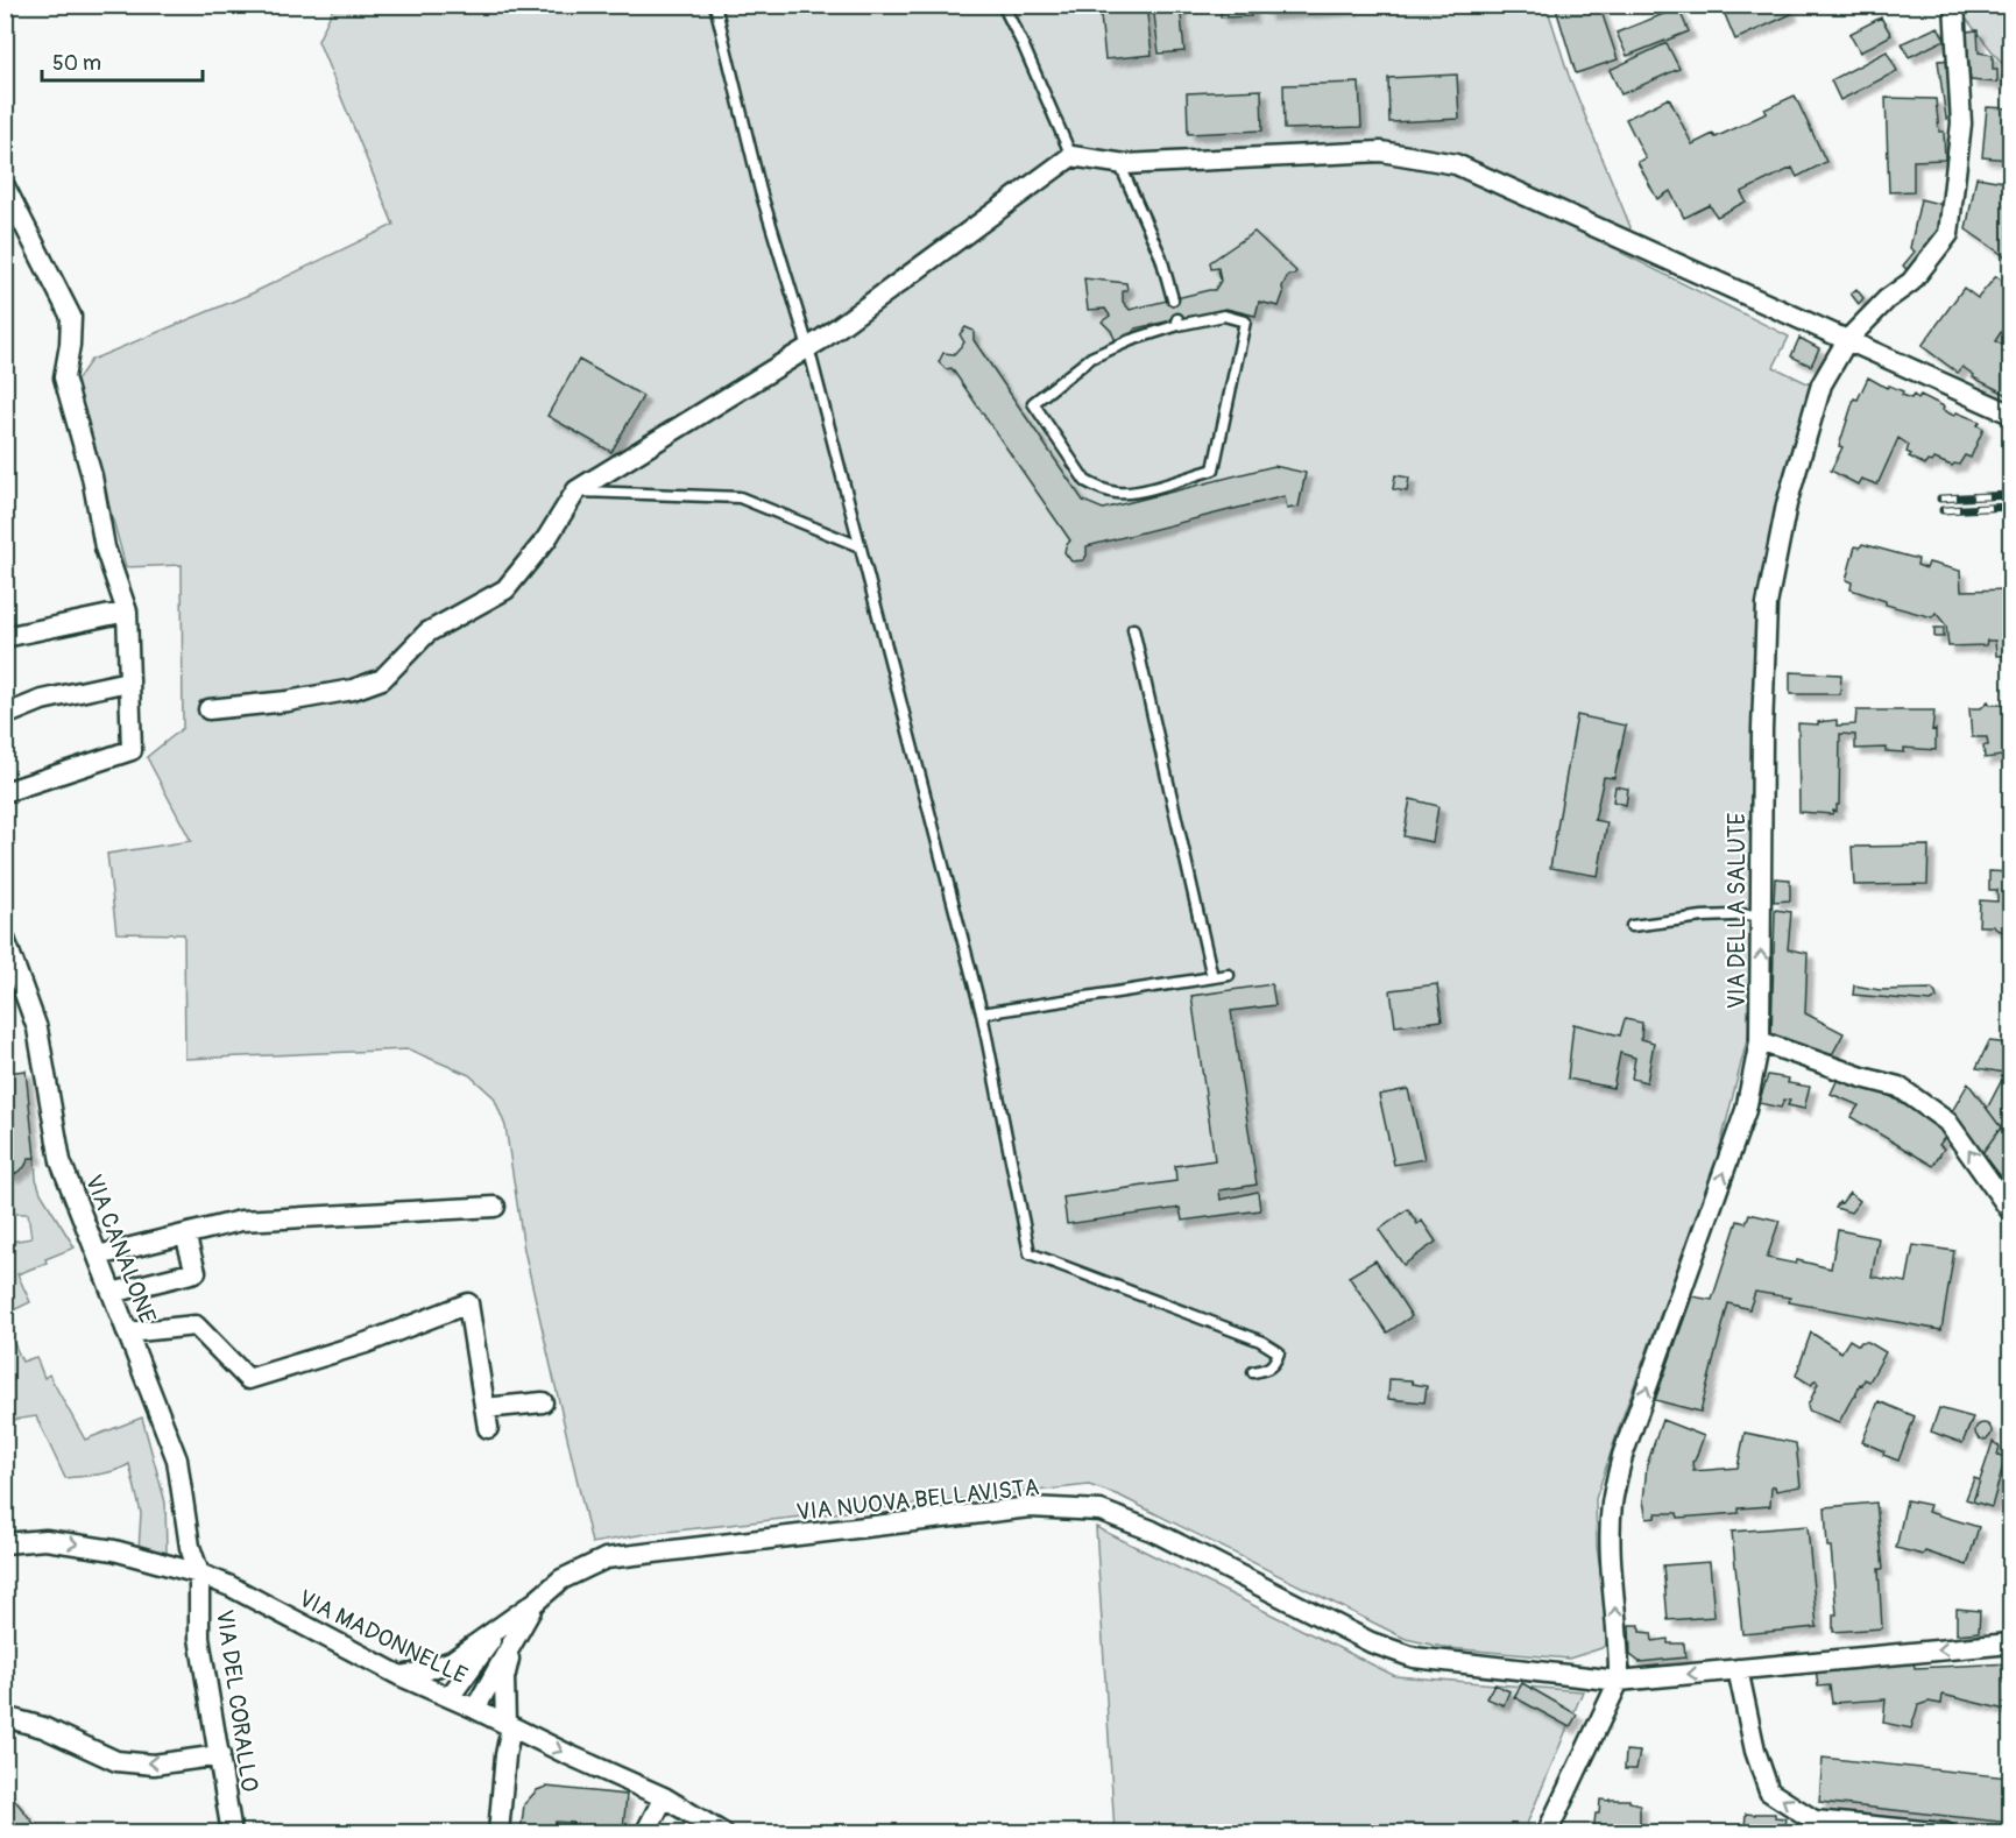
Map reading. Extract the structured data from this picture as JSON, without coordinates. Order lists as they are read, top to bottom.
{
  "streets": {
    "street": [
      "VIA DELLA SALUTE",
      "VIA CANALONE",
      "VIA NUOVA BELLAVISTA",
      "VIA MADONNELLE",
      "VIA DEL CORALLO"
    ]
  },
  "crossings": [
    ["VIA DELLA SALUTE", "VIA NUOVA BELLAVISTA"],
    ["VIA CANALONE", "VIA MADONNELLE"],
    ["VIA CANALONE", "VIA DEL CORALLO"],
    ["VIA MADONNELLE", "VIA DEL CORALLO"]
  ],
  "one_way": ["VIA DELLA SALUTE", "VIA MADONNELLE"],
  "scale_bar": "50 m"
}
